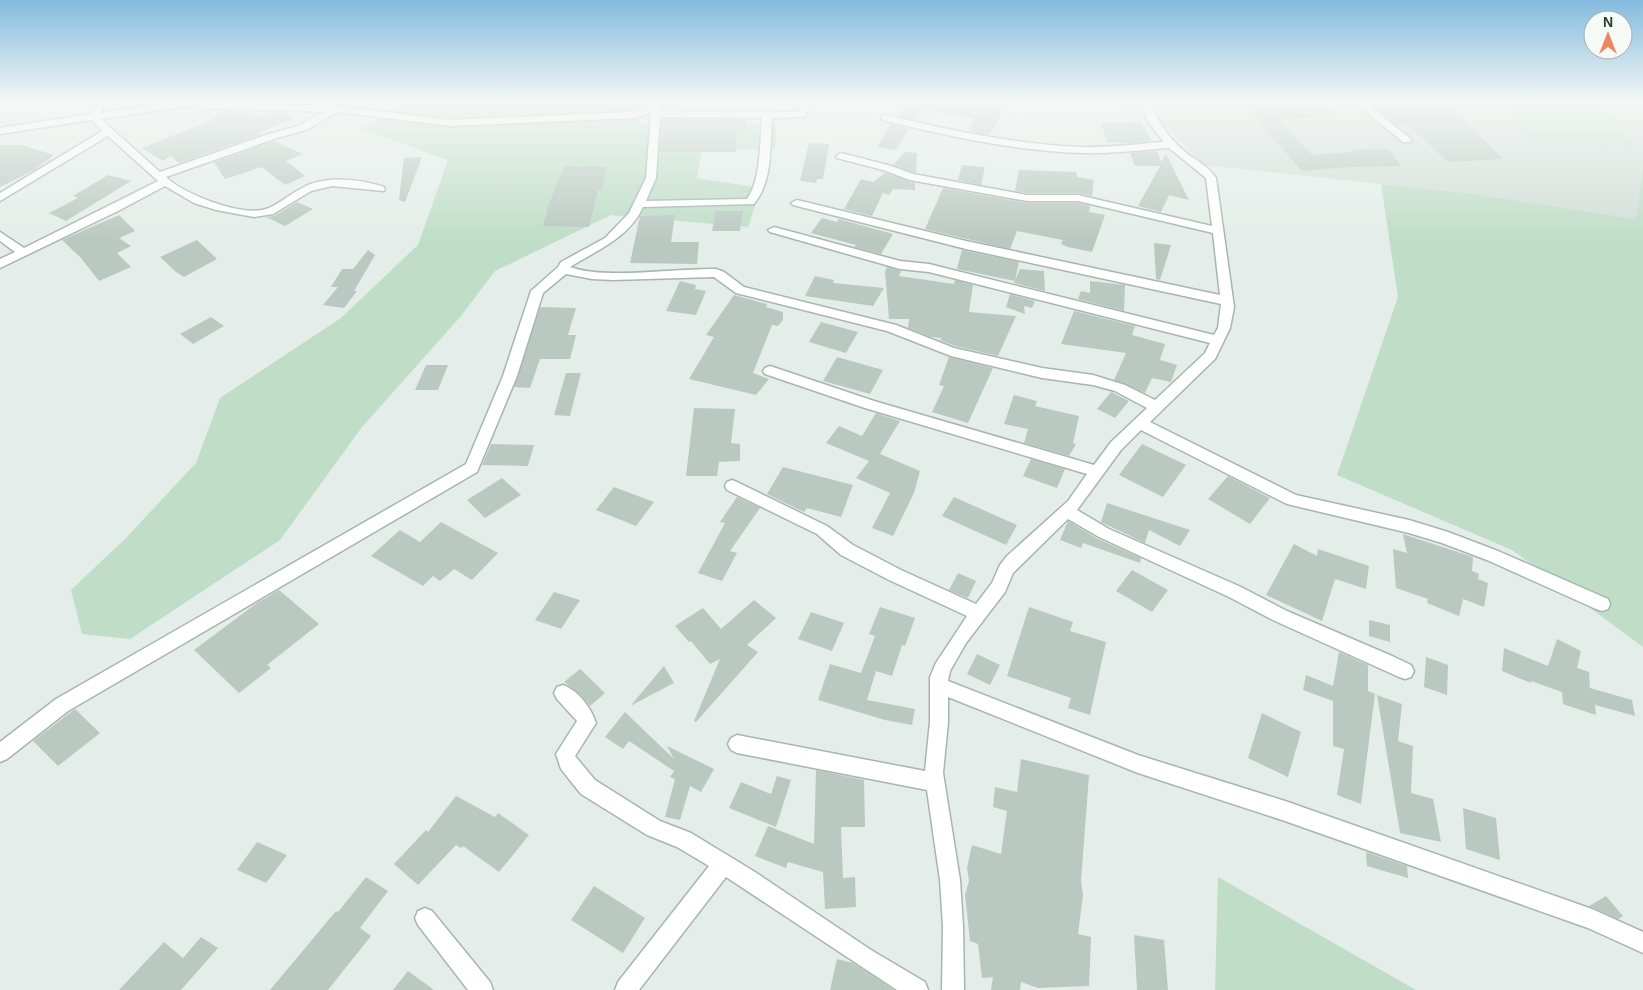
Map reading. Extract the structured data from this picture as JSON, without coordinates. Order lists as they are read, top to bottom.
{
  "north": "top"
}
